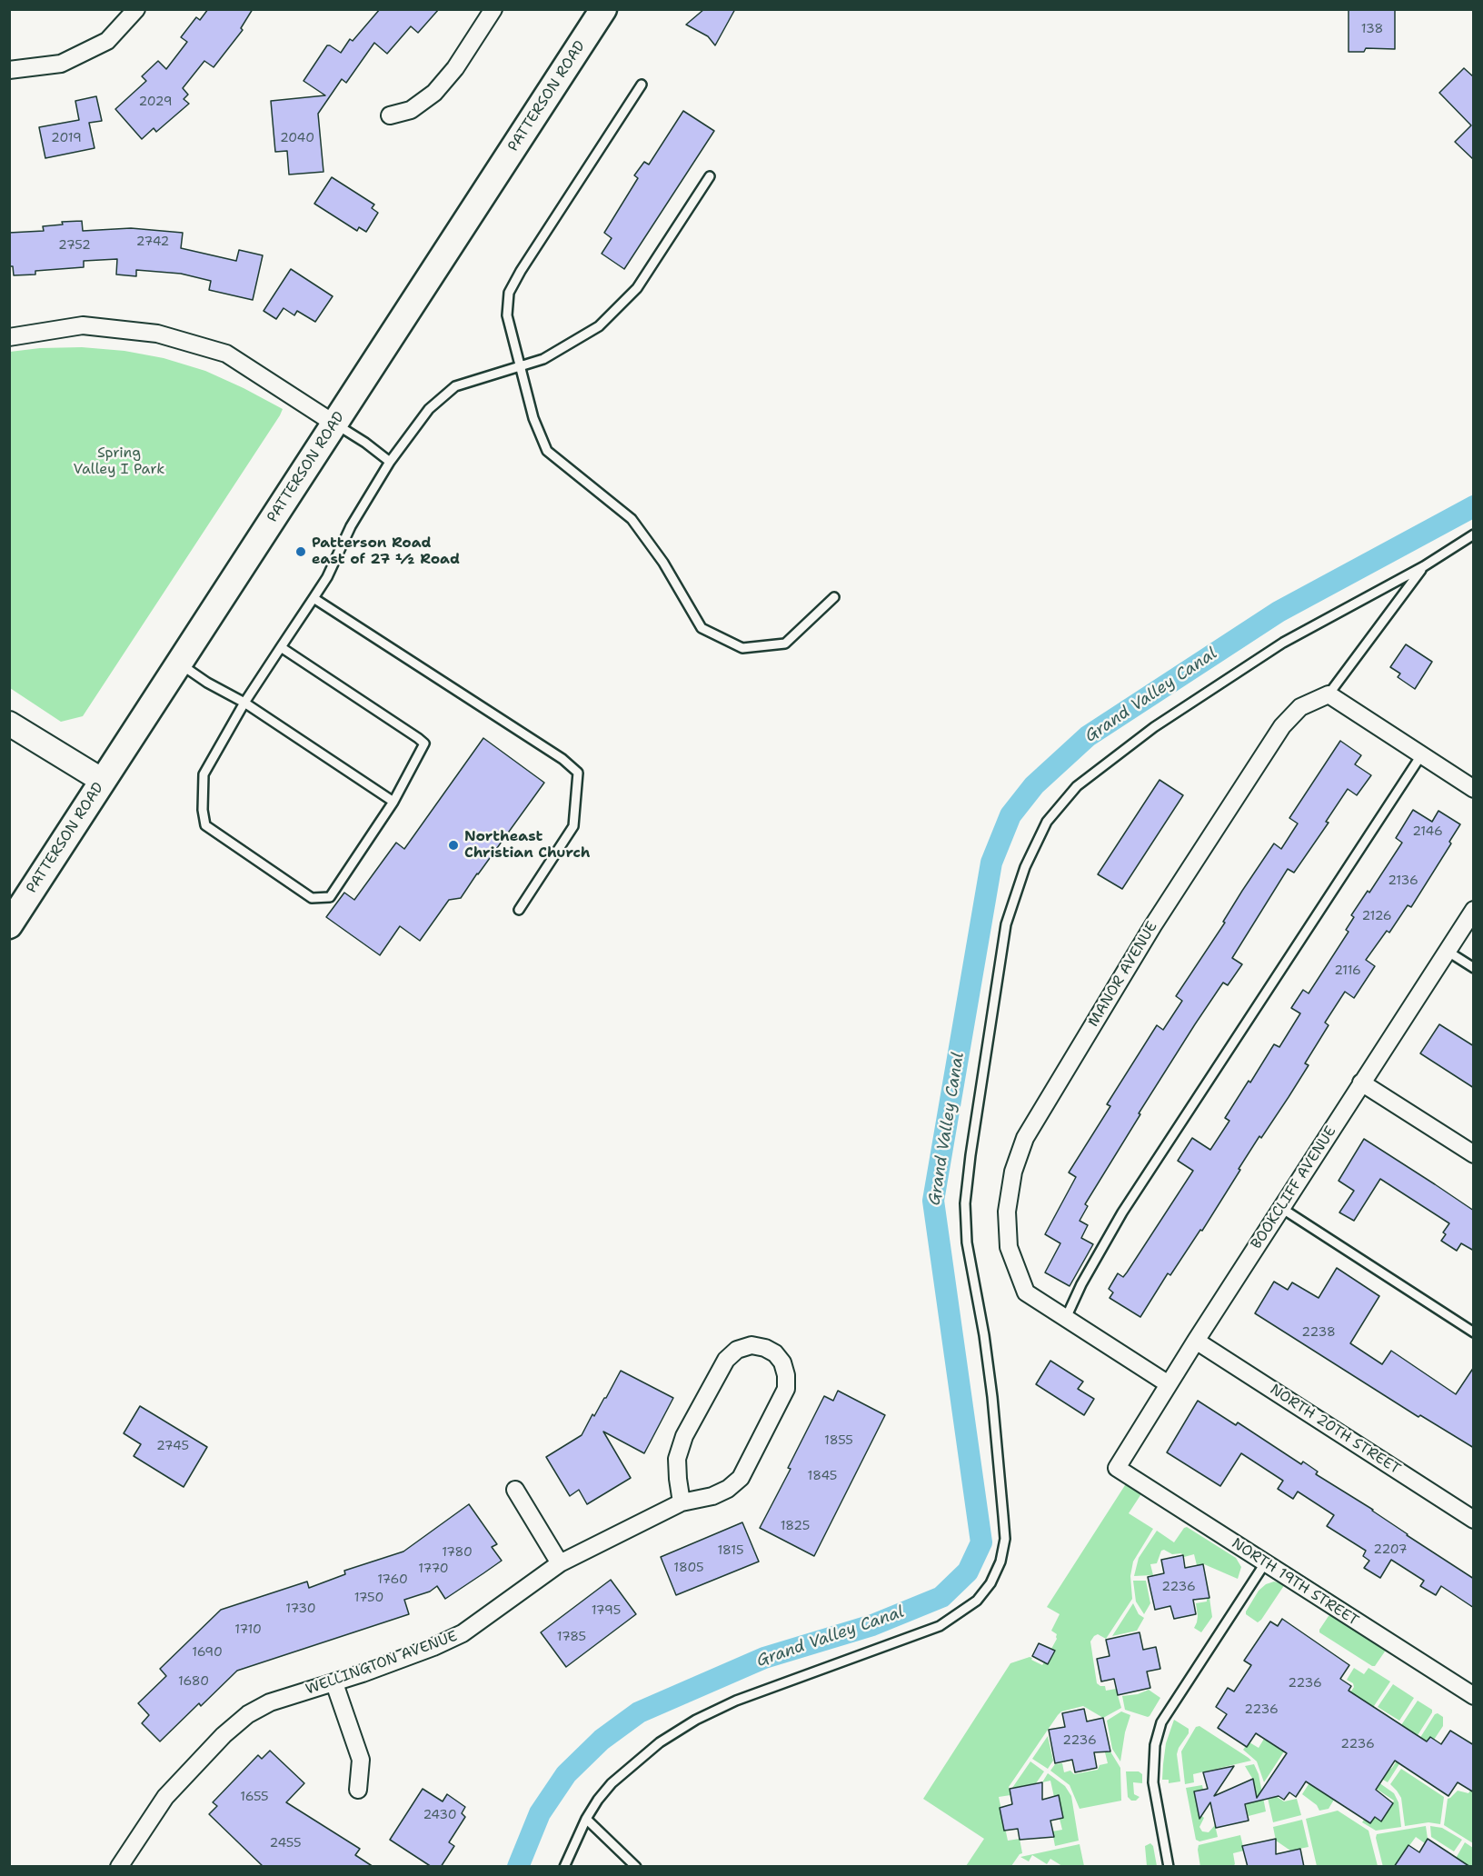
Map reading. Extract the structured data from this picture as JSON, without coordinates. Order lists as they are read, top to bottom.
{
  "streets": {
    "main road": ["PATTERSON ROAD"],
    "street": [
      "MANOR AVENUE",
      "BOOKCLIFF AVENUE",
      "NORTH 20TH STREET",
      "NORTH 19TH STREET",
      "WELLINGTON AVENUE"
    ]
  },
  "crossings": [
    ["BOOKCLIFF AVENUE", "NORTH 20TH STREET"],
    ["BOOKCLIFF AVENUE", "NORTH 19TH STREET"]
  ],
  "water": ["Grand Valley Canal"],
  "parks": ["Spring Valley I Park"],
  "places": ["Patterson Road east of 27 ½ Road", "Northeast Christian Church"],
  "house_numbers": [
    "138",
    "2029",
    "2019",
    "2040",
    "2742",
    "2752",
    "2146",
    "2136",
    "2126",
    "2116",
    "2238",
    "1855",
    "2745",
    "1845",
    "1825",
    "2207",
    "1815",
    "1780",
    "1805",
    "1770",
    "1760",
    "2236",
    "1750",
    "1730",
    "1795",
    "1710",
    "1785",
    "1690",
    "1680",
    "2236",
    "2236",
    "2236",
    "2236",
    "1655",
    "2430",
    "2455"
  ]
}
